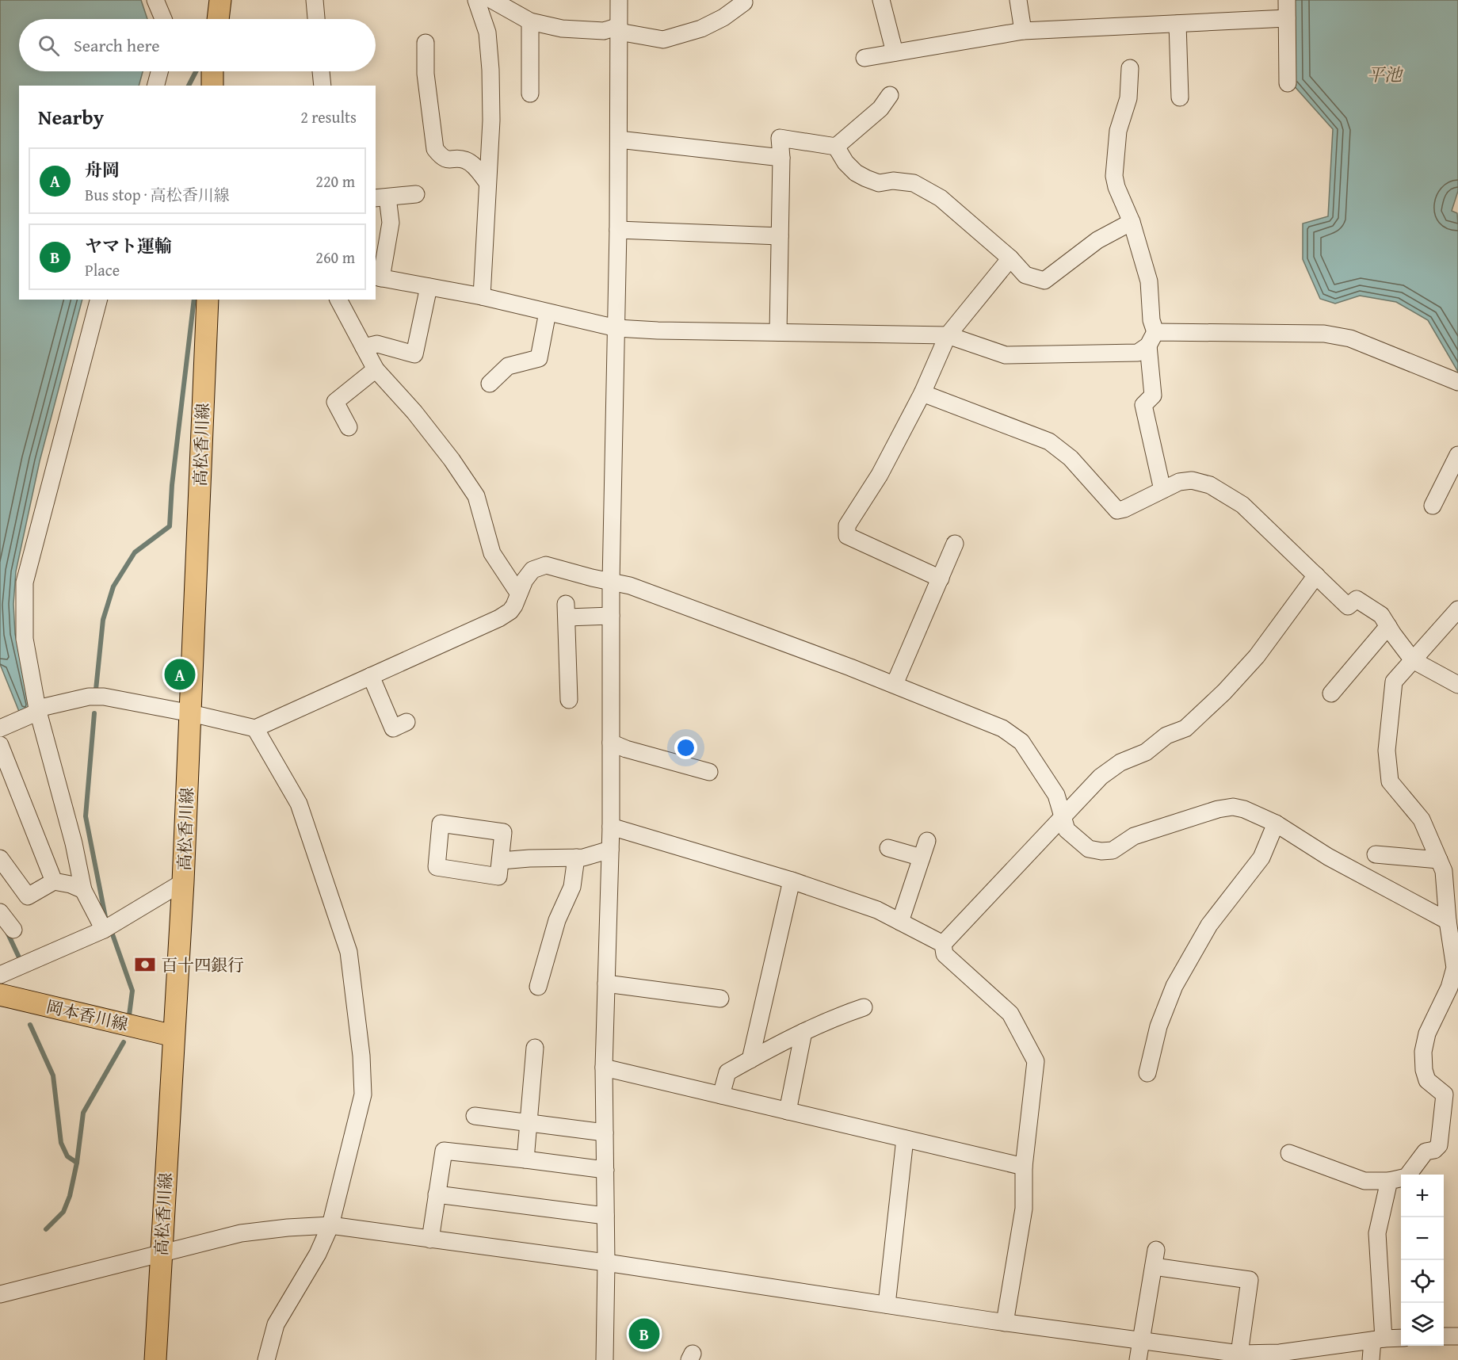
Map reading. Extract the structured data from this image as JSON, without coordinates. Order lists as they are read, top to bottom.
{
  "streets": {
    "main road": ["高松香川線", "岡本香川線"]
  },
  "crossings": [
    ["高松香川線", "岡本香川線"]
  ],
  "water": ["平池"],
  "places": {
    "bank": ["百十四銀行"]
  },
  "page": {
    "search": "Search here",
    "heading": ["Nearby", "2 results"],
    "list": [
      {
        "mark": "A",
        "name": "舟岡",
        "note": "Bus stop · 高松香川線",
        "value": "220 m"
      },
      {
        "mark": "B",
        "name": "ヤマト運輸",
        "note": "Place",
        "value": "260 m"
      }
    ],
    "pins": ["A", "B"],
    "map_buttons": ["+", "−"]
  }
}
